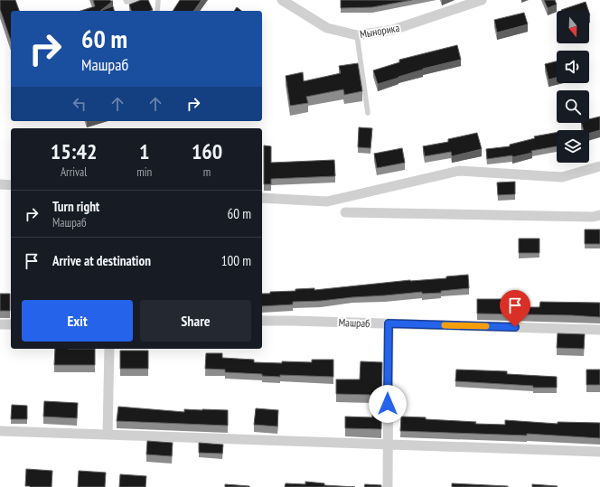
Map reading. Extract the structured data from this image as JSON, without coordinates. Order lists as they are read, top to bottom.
{
  "streets": {
    "street": ["Мынорика", "Машраб"]
  },
  "north": "bottom",
  "page": {
    "turn": ["60 m", "Машраб"],
    "eta": [
      "15:42",
      "Arrival",
      "1",
      "min",
      "160",
      "m"
    ],
    "list": [
      {
        "name": "Turn right",
        "note": "Машраб",
        "value": "60 m"
      },
      {
        "name": "Arrive at destination",
        "value": "100 m"
      }
    ],
    "buttons": ["Exit", "Share"]
  }
}
